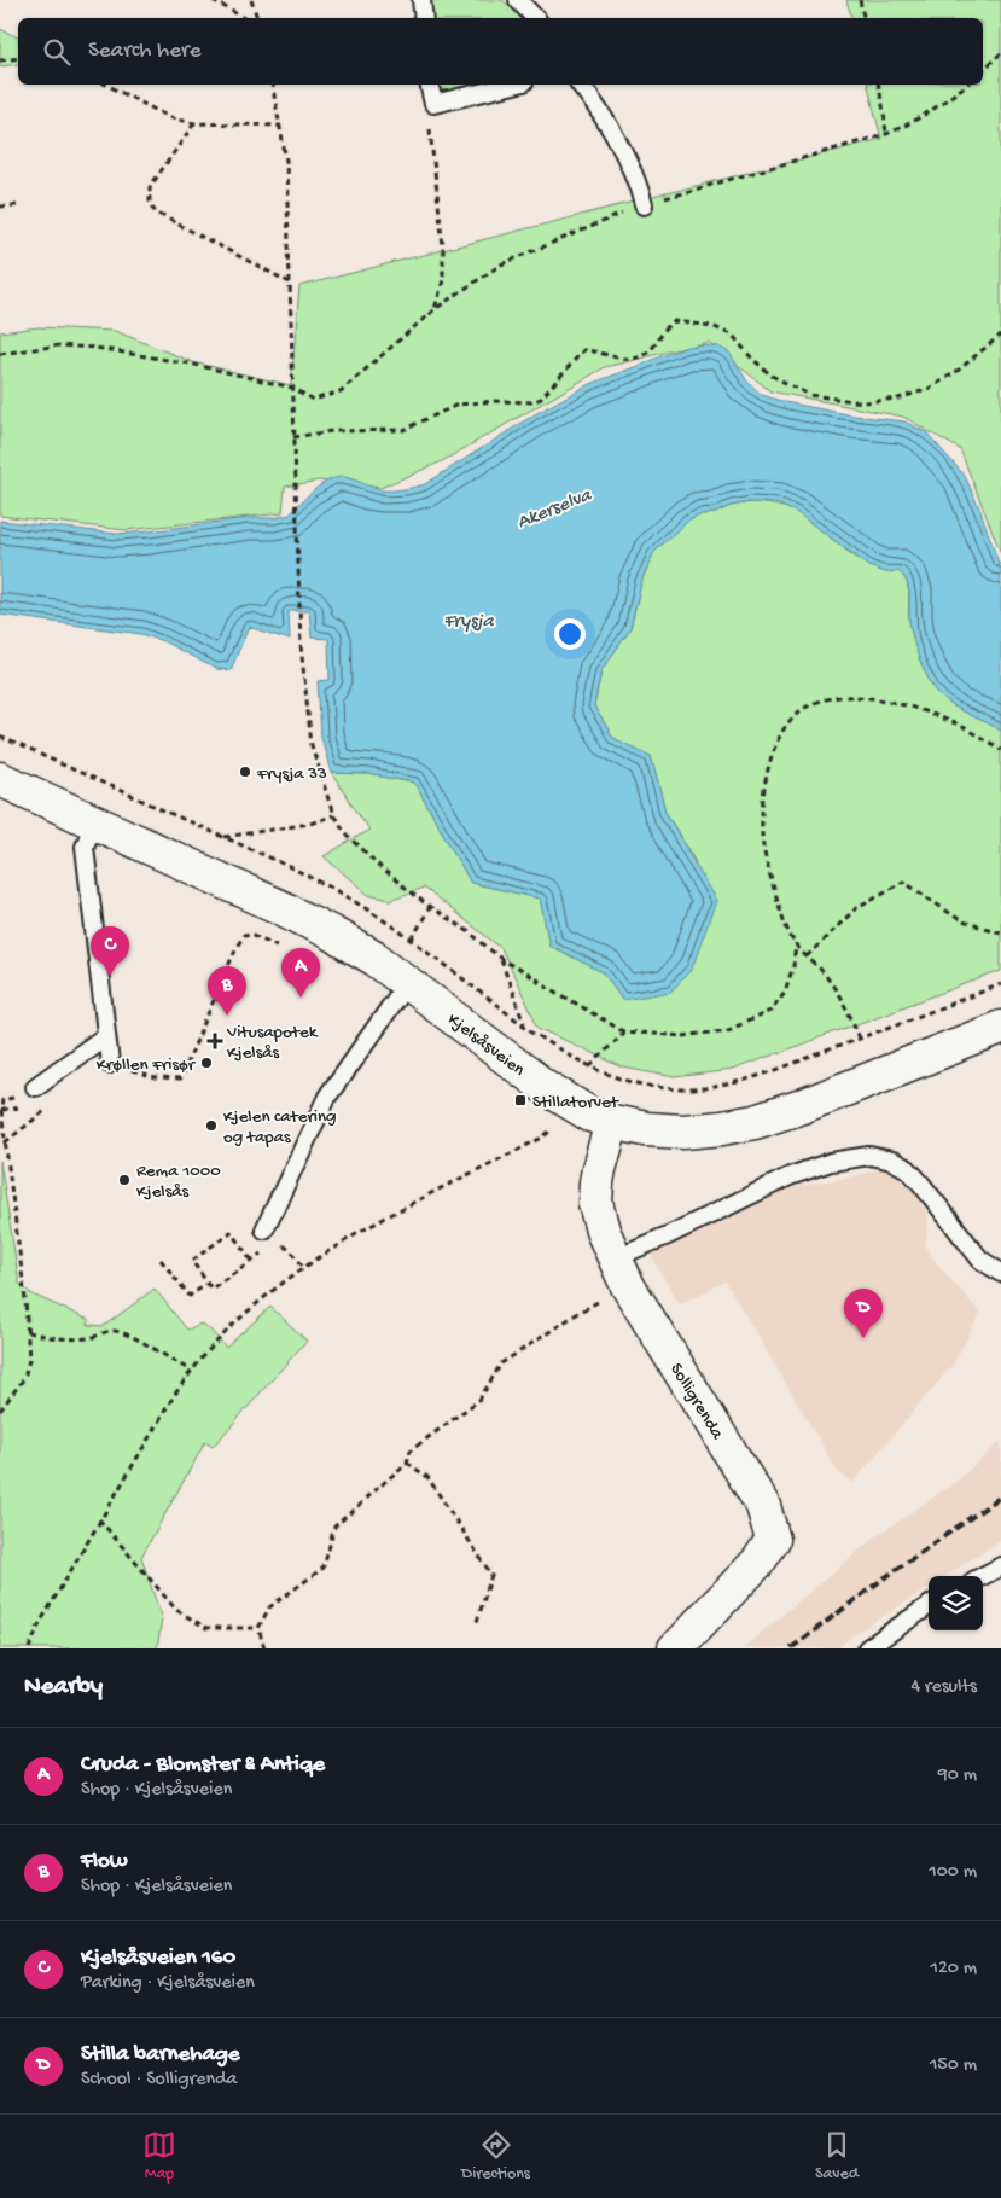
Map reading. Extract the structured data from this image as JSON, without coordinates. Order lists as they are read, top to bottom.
{
  "streets": {
    "main road": ["Kjelsåsveien", "Solligrenda"]
  },
  "crossings": [
    ["Kjelsåsveien", "Solligrenda"]
  ],
  "water": ["Akerselva", "Frysja"],
  "places": {
    "other": [
      "Frysja 33",
      "Krøllen Frisør",
      "Kjelen catering og tapas",
      "Rema 1000 Kjelsås"
    ],
    "health": ["Vitusapotek Kjelsås"],
    "transit": ["Stillatorvet"]
  },
  "page": {
    "search": "Search here",
    "pins": [
      "C",
      "A",
      "B",
      "D"
    ],
    "heading": ["Nearby", "4 results"],
    "list": [
      {
        "mark": "A",
        "name": "Cruda - Blomster & Antiqe",
        "note": "Shop · Kjelsåsveien",
        "value": "90 m"
      },
      {
        "mark": "B",
        "name": "Flow",
        "note": "Shop · Kjelsåsveien",
        "value": "100 m"
      },
      {
        "mark": "C",
        "name": "Kjelsåsveien 160",
        "note": "Parking · Kjelsåsveien",
        "value": "120 m"
      },
      {
        "mark": "D",
        "name": "Stilla barnehage",
        "note": "School · Solligrenda",
        "value": "150 m"
      }
    ],
    "nav": ["Map", "Directions", "Saved"]
  }
}
